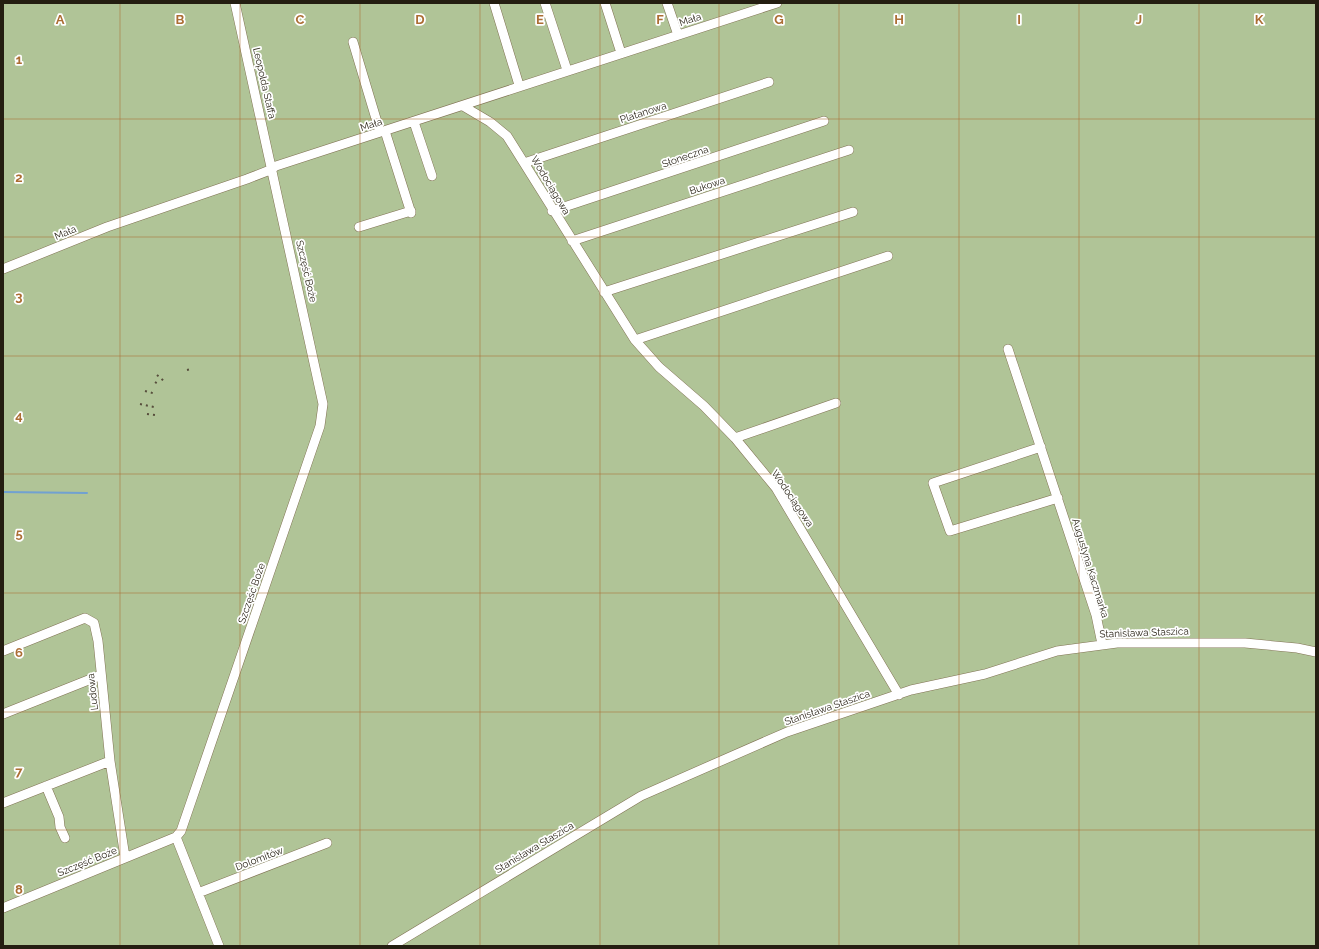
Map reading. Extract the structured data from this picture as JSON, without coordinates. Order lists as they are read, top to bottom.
{
  "streets": {
    "street": [
      "Mała",
      "Leopolda Staffa",
      "Platanowa",
      "Słoneczna",
      "Wodociągowa",
      "Bukowa",
      "Szczęść Boże",
      "Augustyna Kaczmarka",
      "Stanisława Staszica",
      "Ludowa",
      "Dolomitów"
    ]
  },
  "crossings": [
    ["Mała", "Leopolda Staffa"],
    ["Mała", "Wodociągowa"],
    ["Mała", "Szczęść Boże"],
    ["Leopolda Staffa", "Szczęść Boże"],
    ["Platanowa", "Wodociągowa"],
    ["Słoneczna", "Wodociągowa"],
    ["Wodociągowa", "Bukowa"],
    ["Wodociągowa", "Stanisława Staszica"],
    ["Szczęść Boże", "Ludowa"],
    ["Augustyna Kaczmarka", "Stanisława Staszica"]
  ],
  "grid": {
    "columns": [
      "A",
      "B",
      "C",
      "D",
      "E",
      "F",
      "G",
      "H",
      "I",
      "J",
      "K"
    ],
    "rows": [
      "1",
      "2",
      "3",
      "4",
      "5",
      "6",
      "7",
      "8"
    ]
  }
}
